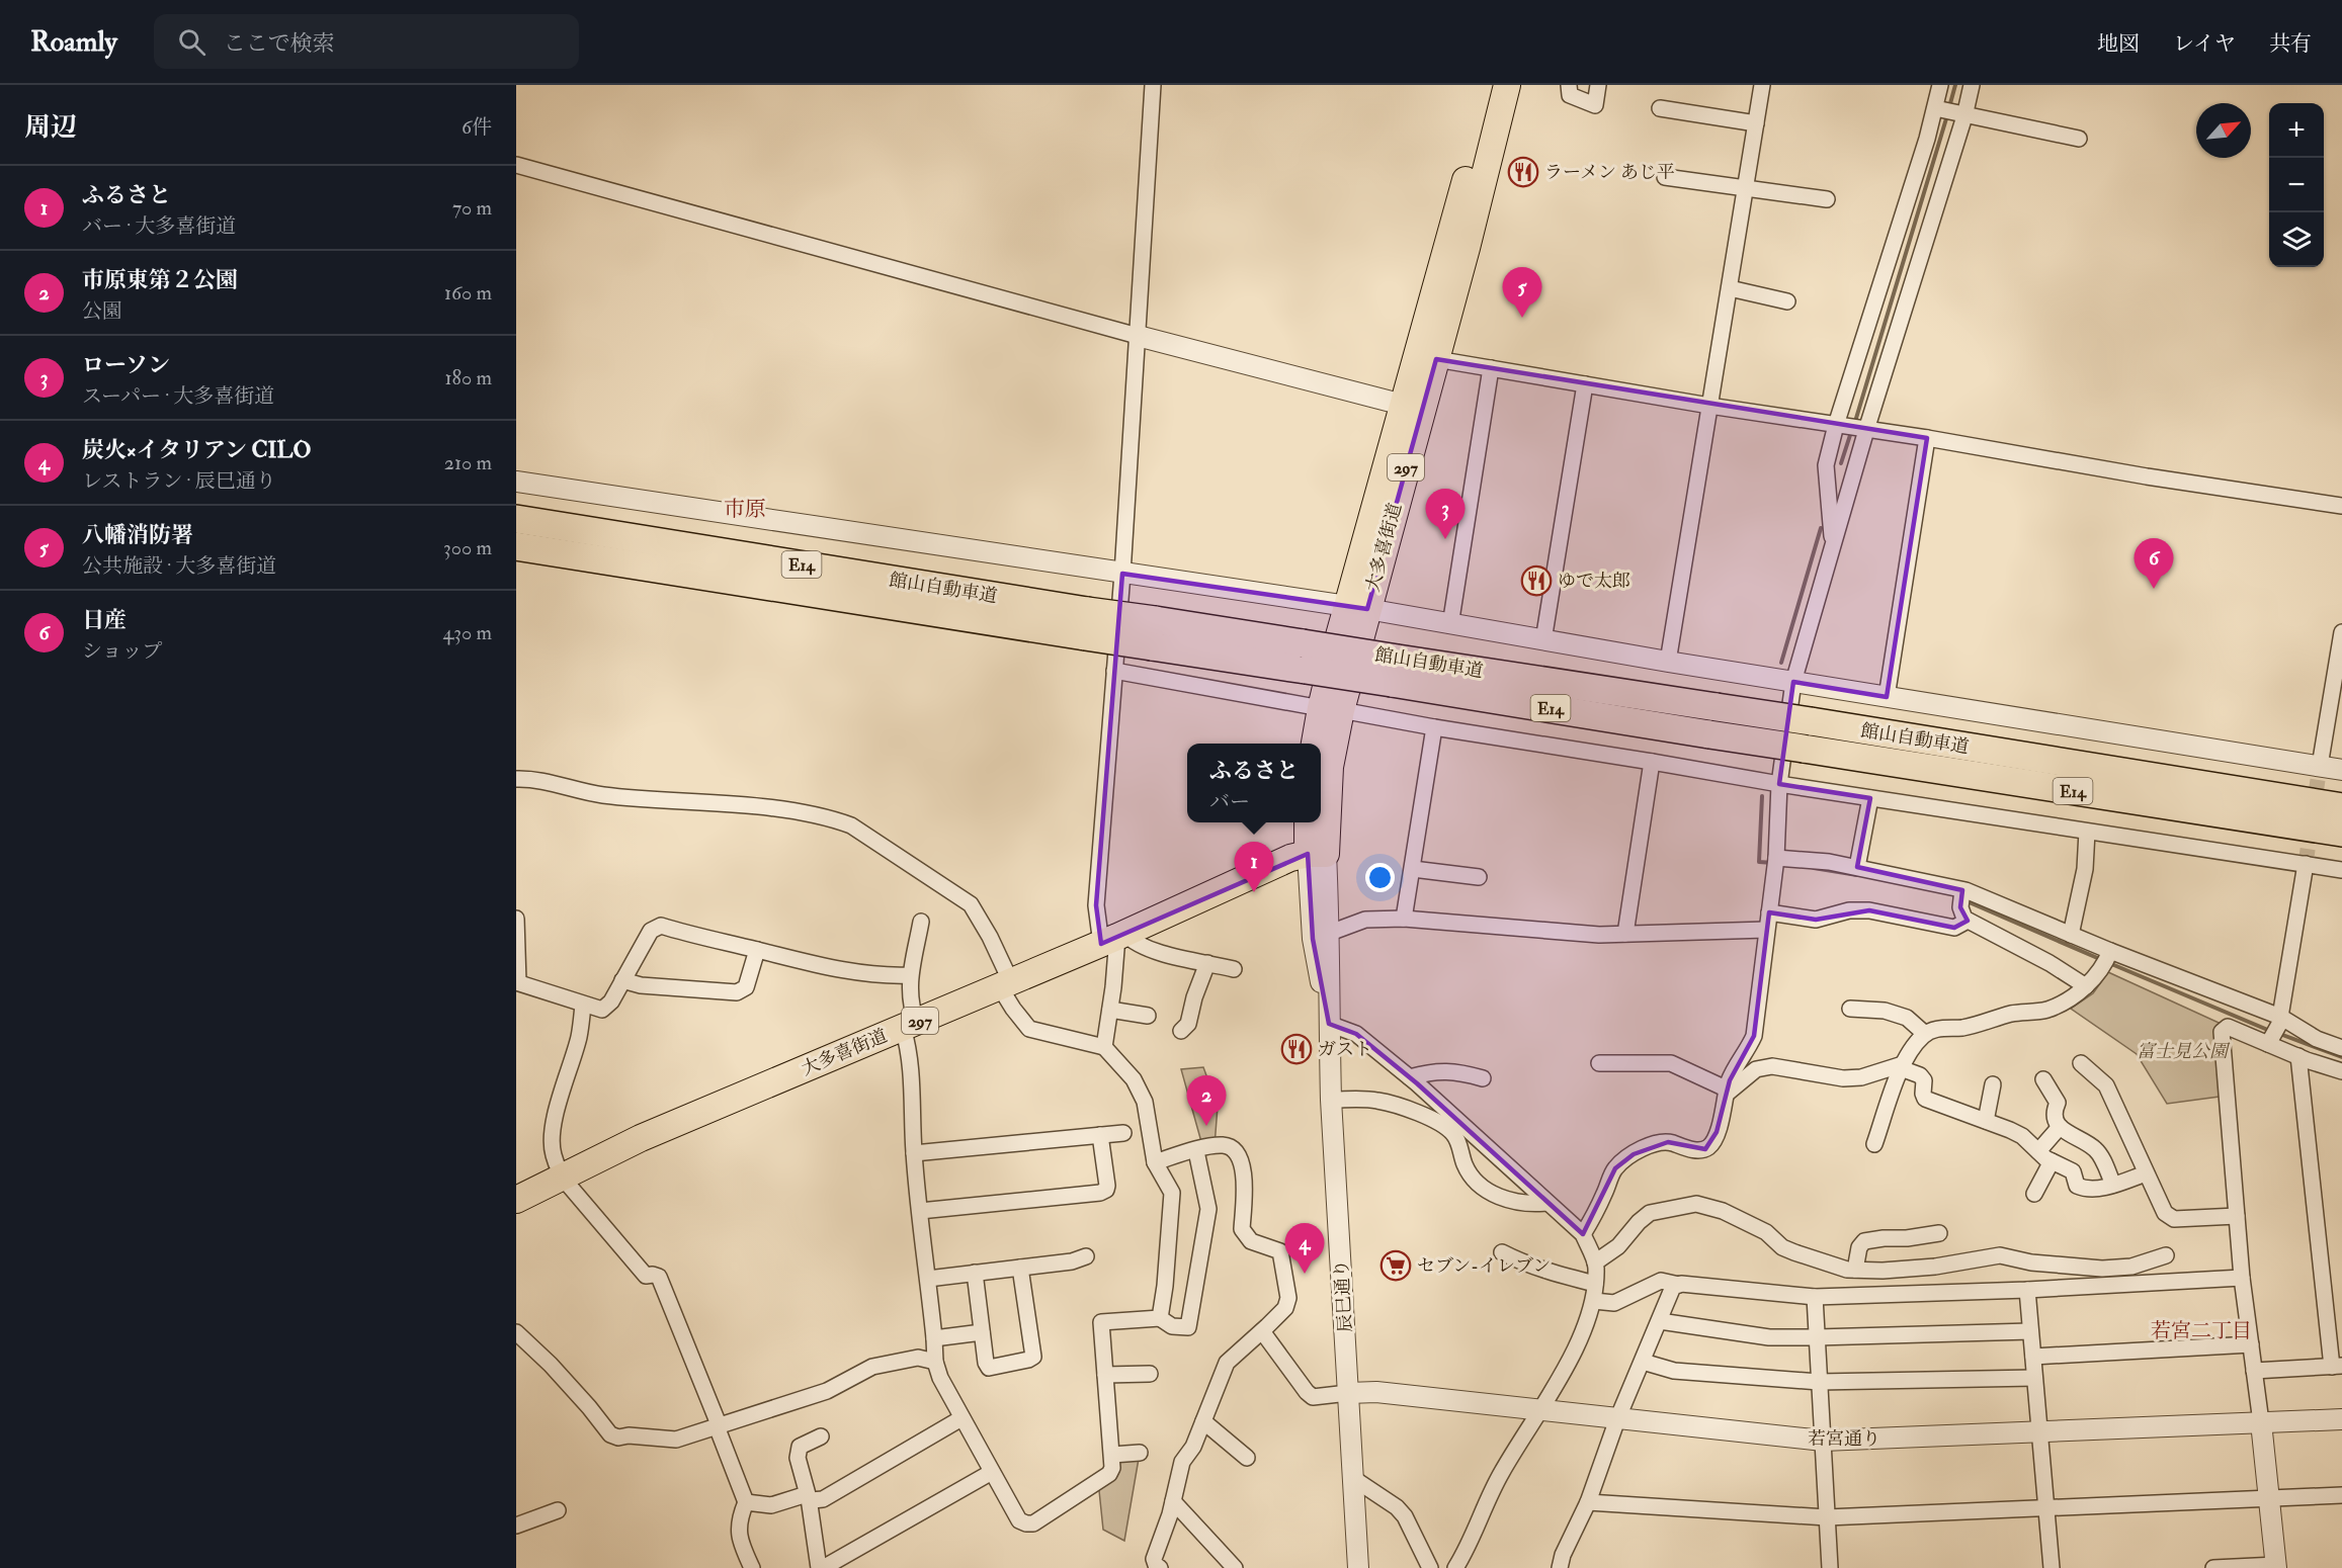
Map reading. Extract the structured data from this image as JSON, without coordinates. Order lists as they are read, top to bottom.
{
  "streets": {
    "highway": [
      "297",
      "大多喜街道",
      "E14",
      "館山自動車道"
    ],
    "street": ["辰巳通り", "若宮通り"]
  },
  "crossings": [
    ["大多喜街道", "辰巳通り"],
    ["辰巳通り", "若宮通り"]
  ],
  "districts": ["市原", "若宮二丁目"],
  "parks": ["富士見公園"],
  "places": {
    "restaurant": ["ラーメン あじ平", "ゆで太郎", "ガスト"],
    "supermarket": ["セブン-イレブン"]
  },
  "north": "top right",
  "page": {
    "header": "Roamly",
    "search": "ここで検索",
    "nav": ["地図", "レイヤ", "共有"],
    "heading": ["周辺", "6件"],
    "map_buttons": ["+", "−"],
    "list": [
      {
        "mark": "1",
        "name": "ふるさと",
        "note": "バー · 大多喜街道",
        "value": "70 m"
      },
      {
        "mark": "2",
        "name": "市原東第２公園",
        "note": "公園",
        "value": "160 m"
      },
      {
        "mark": "3",
        "name": "ローソン",
        "note": "スーパー · 大多喜街道",
        "value": "180 m"
      },
      {
        "mark": "4",
        "name": "炭火×イタリアン CILO",
        "note": "レストラン · 辰巳通り",
        "value": "210 m"
      },
      {
        "mark": "5",
        "name": "八幡消防署",
        "note": "公共施設 · 大多喜街道",
        "value": "300 m"
      },
      {
        "mark": "6",
        "name": "日産",
        "note": "ショップ",
        "value": "430 m"
      }
    ],
    "pins": [
      "5",
      "3",
      "6",
      "1",
      "2",
      "4"
    ],
    "popup": ["ふるさと", "バー"]
  }
}
